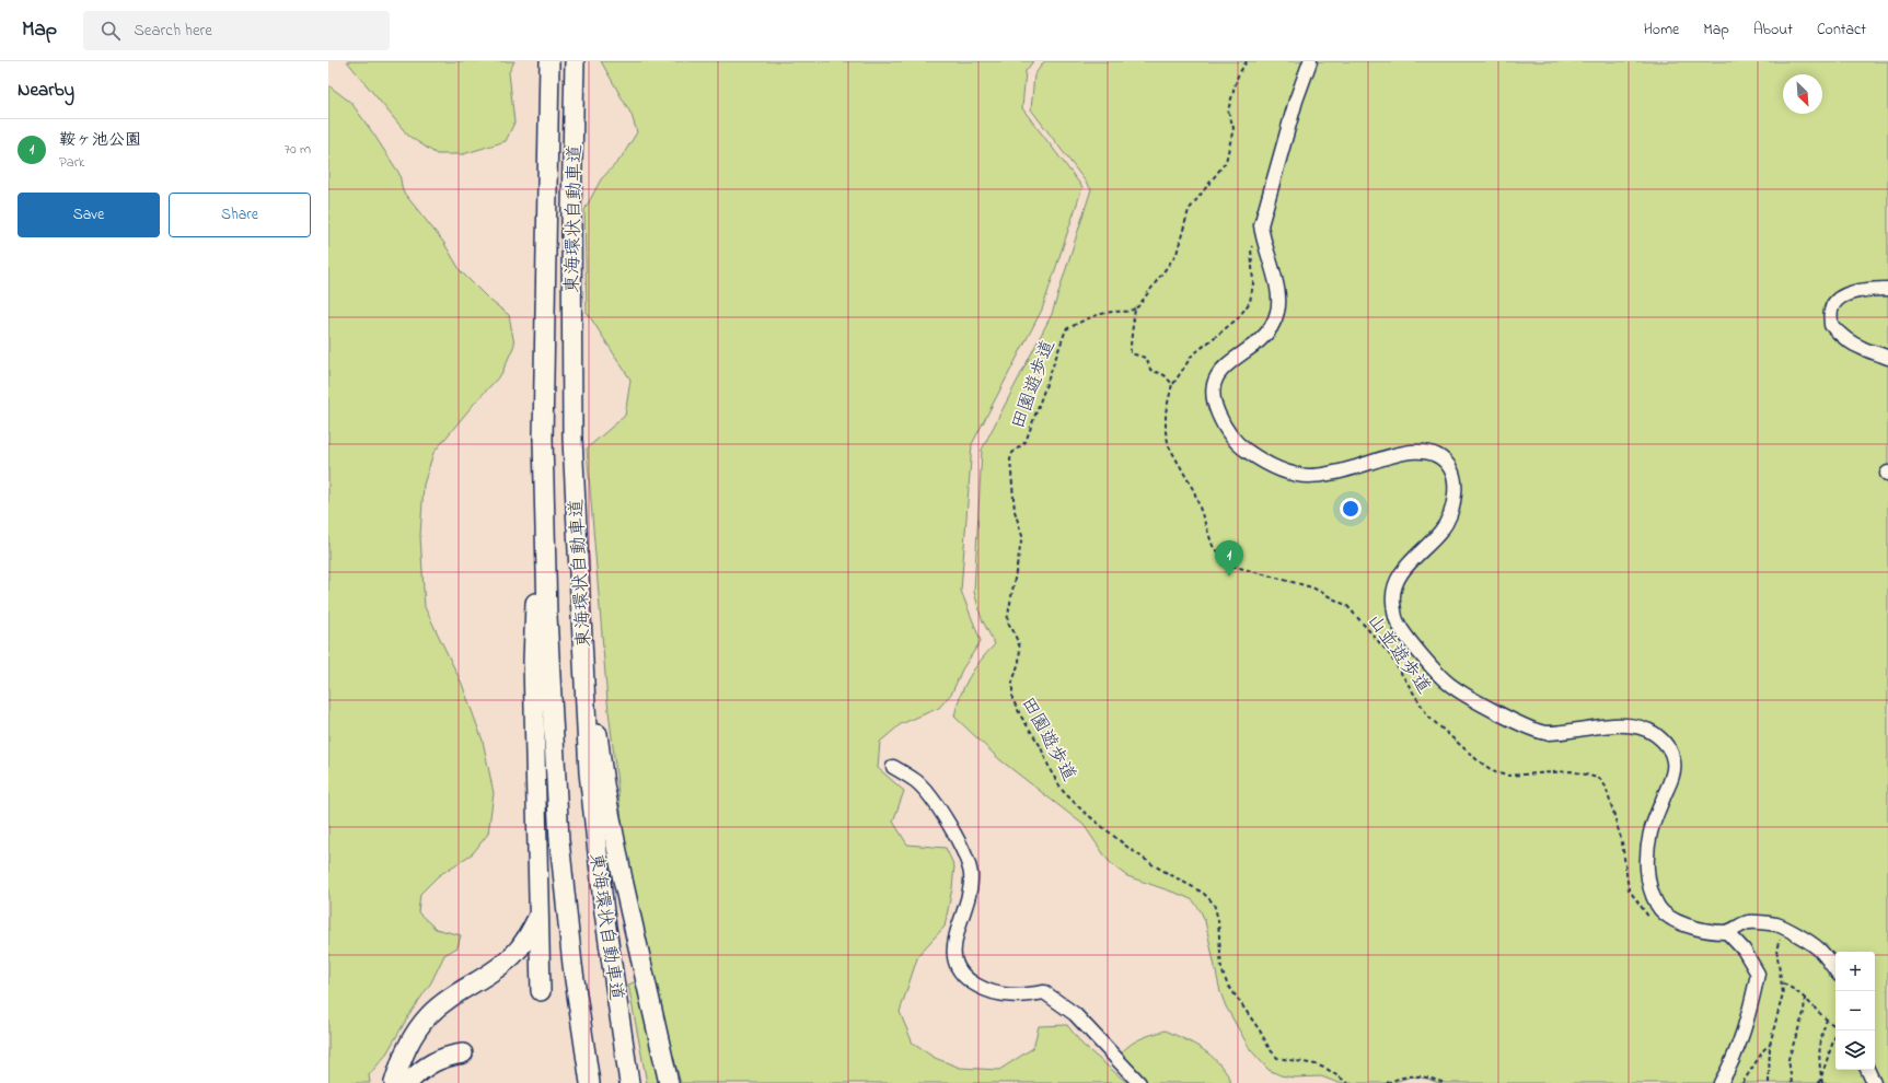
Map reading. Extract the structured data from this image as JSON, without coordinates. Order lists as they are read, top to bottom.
{
  "streets": {
    "highway": ["東海環状自動車道"],
    "path": ["田園遊歩道", "山並遊歩道"]
  },
  "north": "bottom right",
  "page": {
    "header": "Map",
    "search": "Search here",
    "nav": [
      "Home",
      "Map",
      "About",
      "Contact"
    ],
    "heading": "Nearby",
    "list": [
      {
        "mark": "1",
        "name": "鞍ヶ池公園",
        "note": "Park",
        "value": "70 m"
      }
    ],
    "buttons": ["Save", "Share"],
    "pins": "1",
    "map_buttons": ["+", "−"]
  }
}
